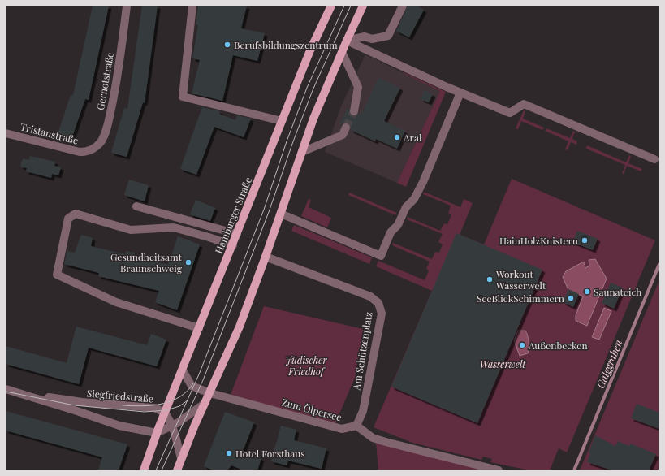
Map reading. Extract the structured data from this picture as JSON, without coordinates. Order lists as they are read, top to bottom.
{
  "streets": {
    "main road": ["Hamburger Straße"],
    "street": [
      "Gernotstraße",
      "Tristanstraße",
      "Am Schützenplatz",
      "Siegfriedstraße",
      "Zum Ölpersee"
    ]
  },
  "crossings": [
    ["Gernotstraße", "Tristanstraße"],
    ["Hamburger Straße", "Siegfriedstraße"],
    ["Hamburger Straße", "Zum Ölpersee"],
    ["Am Schützenplatz", "Zum Ölpersee"]
  ],
  "water": ["Galggraben"],
  "parks": ["Jüdischer Friedhof", "Wasserwelt"],
  "places": [
    "Berufsbildungszentrum",
    "Aral",
    "HainHolzKnistern",
    "Gesundheitsamt Braunschweig",
    "Workout Wasserwelt",
    "Saunateich",
    "SeeBlickSchimmern",
    "Außenbecken",
    "Hotel Forsthaus"
  ]
}
